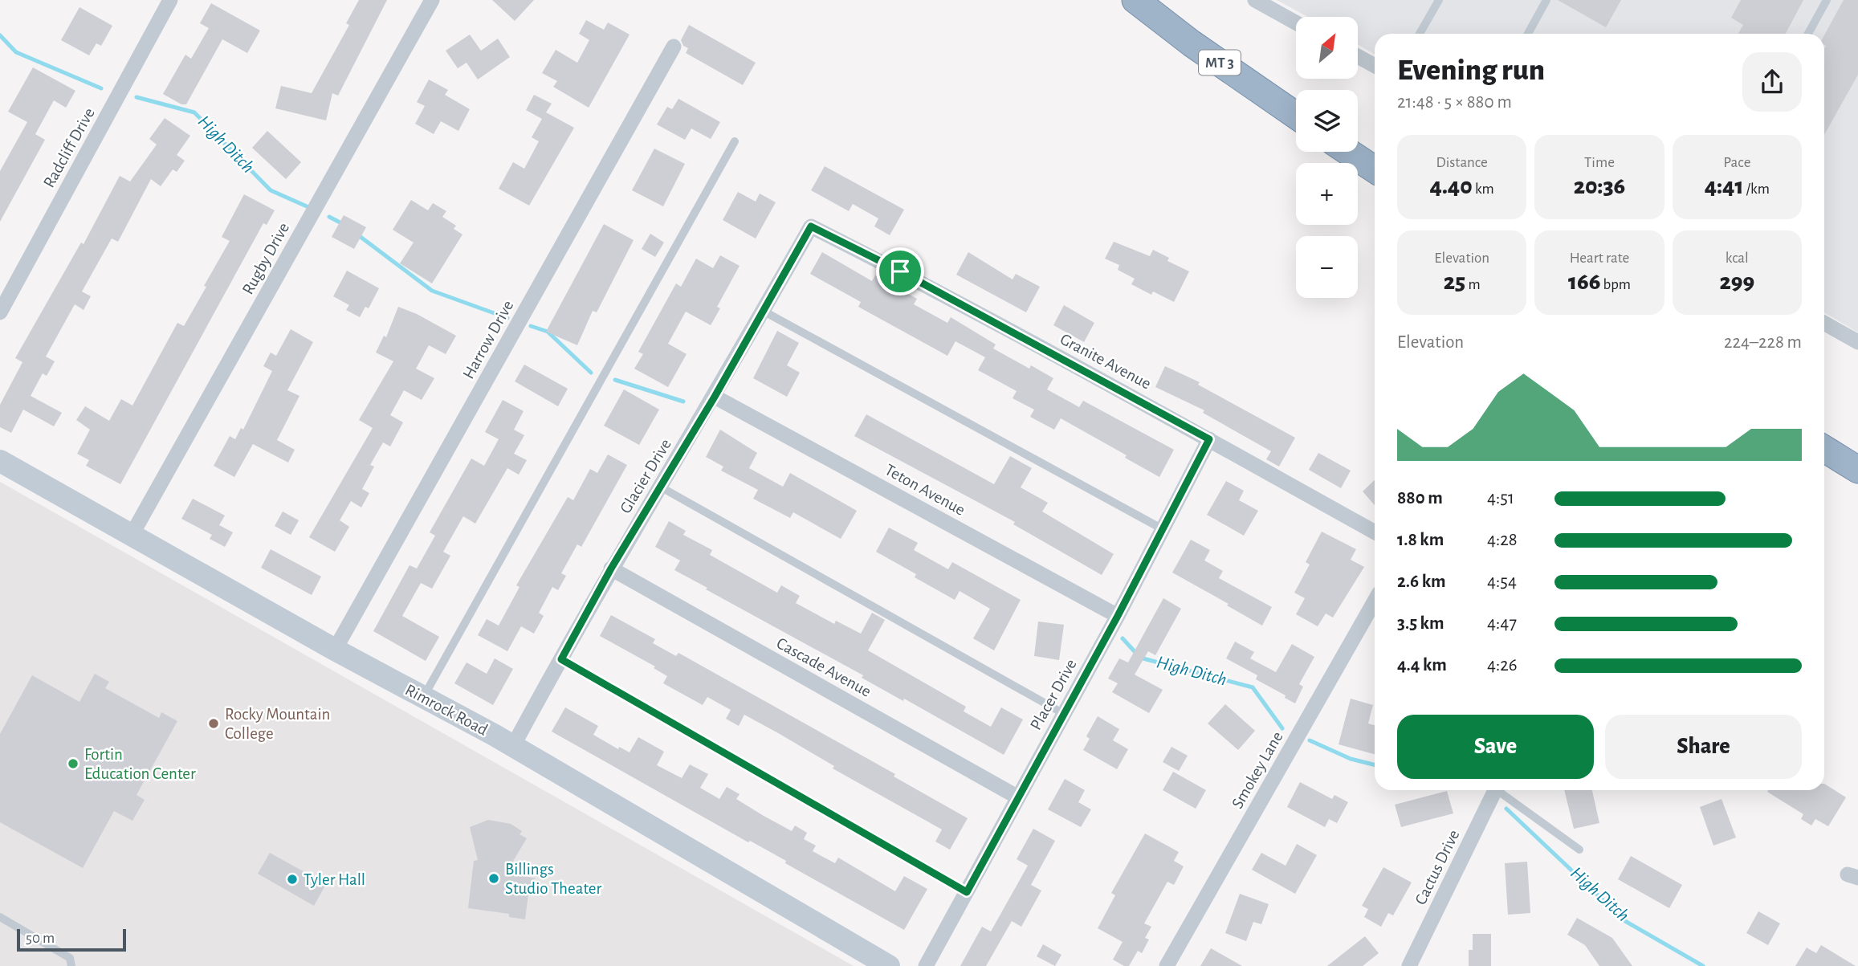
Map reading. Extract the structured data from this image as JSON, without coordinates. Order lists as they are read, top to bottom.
{
  "streets": {
    "highway": ["MT 3"],
    "main road": ["Rimrock Road"],
    "street": [
      "Radcliff Drive",
      "Rugby Drive",
      "Harrow Drive",
      "Granite Avenue",
      "Glacier Drive",
      "Teton Avenue",
      "Cascade Avenue",
      "Placer Drive",
      "Smokey Lane",
      "Cactus Drive"
    ]
  },
  "crossings": [
    ["Rugby Drive", "Rimrock Road"],
    ["Harrow Drive", "Rimrock Road"],
    ["Granite Avenue", "Glacier Drive"],
    ["Granite Avenue", "Placer Drive"],
    ["Glacier Drive", "Teton Avenue"],
    ["Glacier Drive", "Cascade Avenue"],
    ["Glacier Drive", "Rimrock Road"],
    ["Teton Avenue", "Placer Drive"],
    ["Cascade Avenue", "Placer Drive"]
  ],
  "water": ["High Ditch"],
  "places": [
    "Rocky Mountain College",
    "Fortin Education Center",
    "Billings Studio Theater",
    "Tyler Hall"
  ],
  "scale_bar": "50 m",
  "north": "top right",
  "page": {
    "map_buttons": ["+", "−"],
    "heading": ["Evening run", "21:48 · 5 × 880 m"],
    "stats": [
      ["Distance", "4.40 km"],
      ["Time", "20:36"],
      ["Pace", "4:41 /km"],
      ["Elevation", "25 m"],
      ["Heart rate", "166 bpm"],
      ["kcal", "299"]
    ],
    "chart": ["Elevation", "224–228 m"],
    "list": [
      {
        "name": "880 m",
        "note": "4:51"
      },
      {
        "name": "1.8 km",
        "note": "4:28"
      },
      {
        "name": "2.6 km",
        "note": "4:54"
      },
      {
        "name": "3.5 km",
        "note": "4:47"
      },
      {
        "name": "4.4 km",
        "note": "4:26"
      }
    ],
    "buttons": ["Save", "Share"],
    "scale": "50 m"
  }
}
